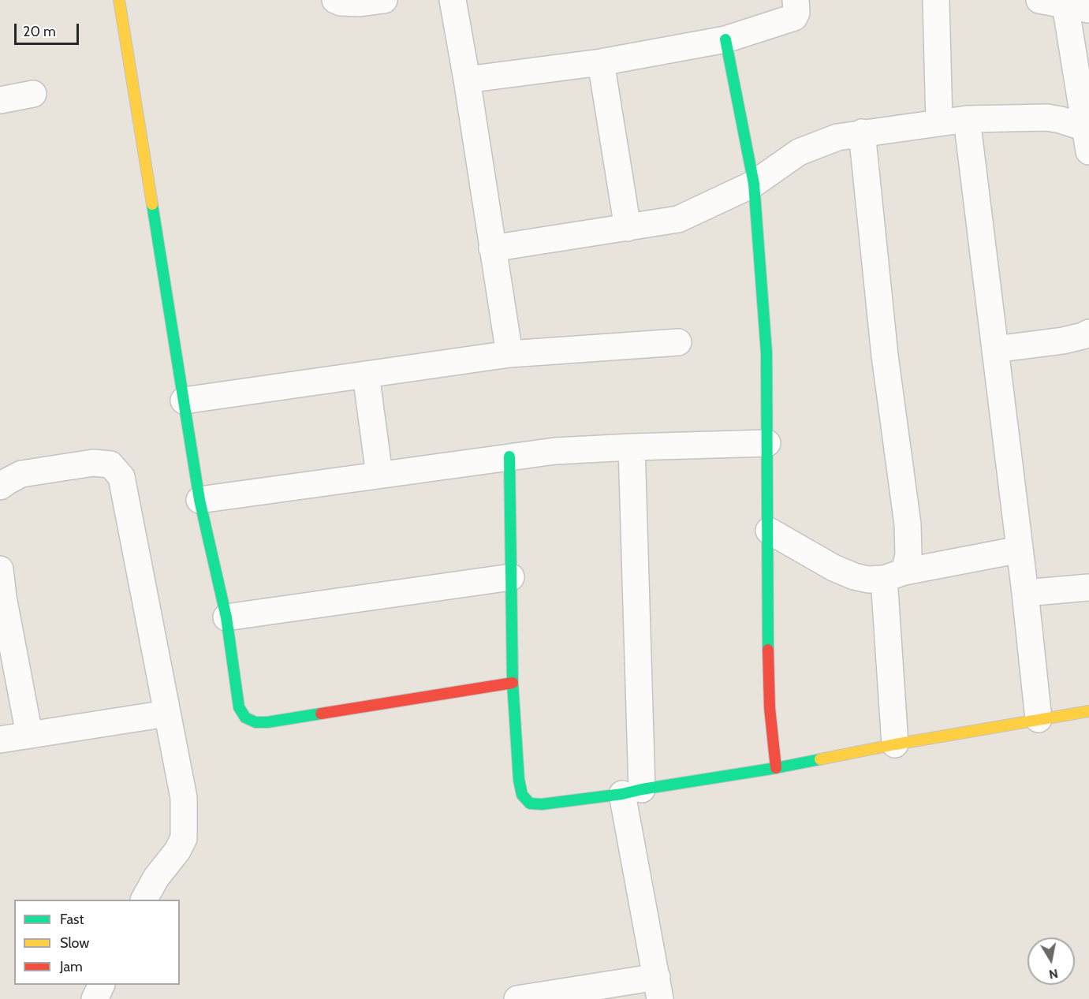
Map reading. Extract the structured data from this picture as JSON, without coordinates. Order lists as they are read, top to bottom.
{
  "legend": ["Fast", "Slow", "Jam"],
  "scale_bar": "20 m",
  "north": "bottom"
}
